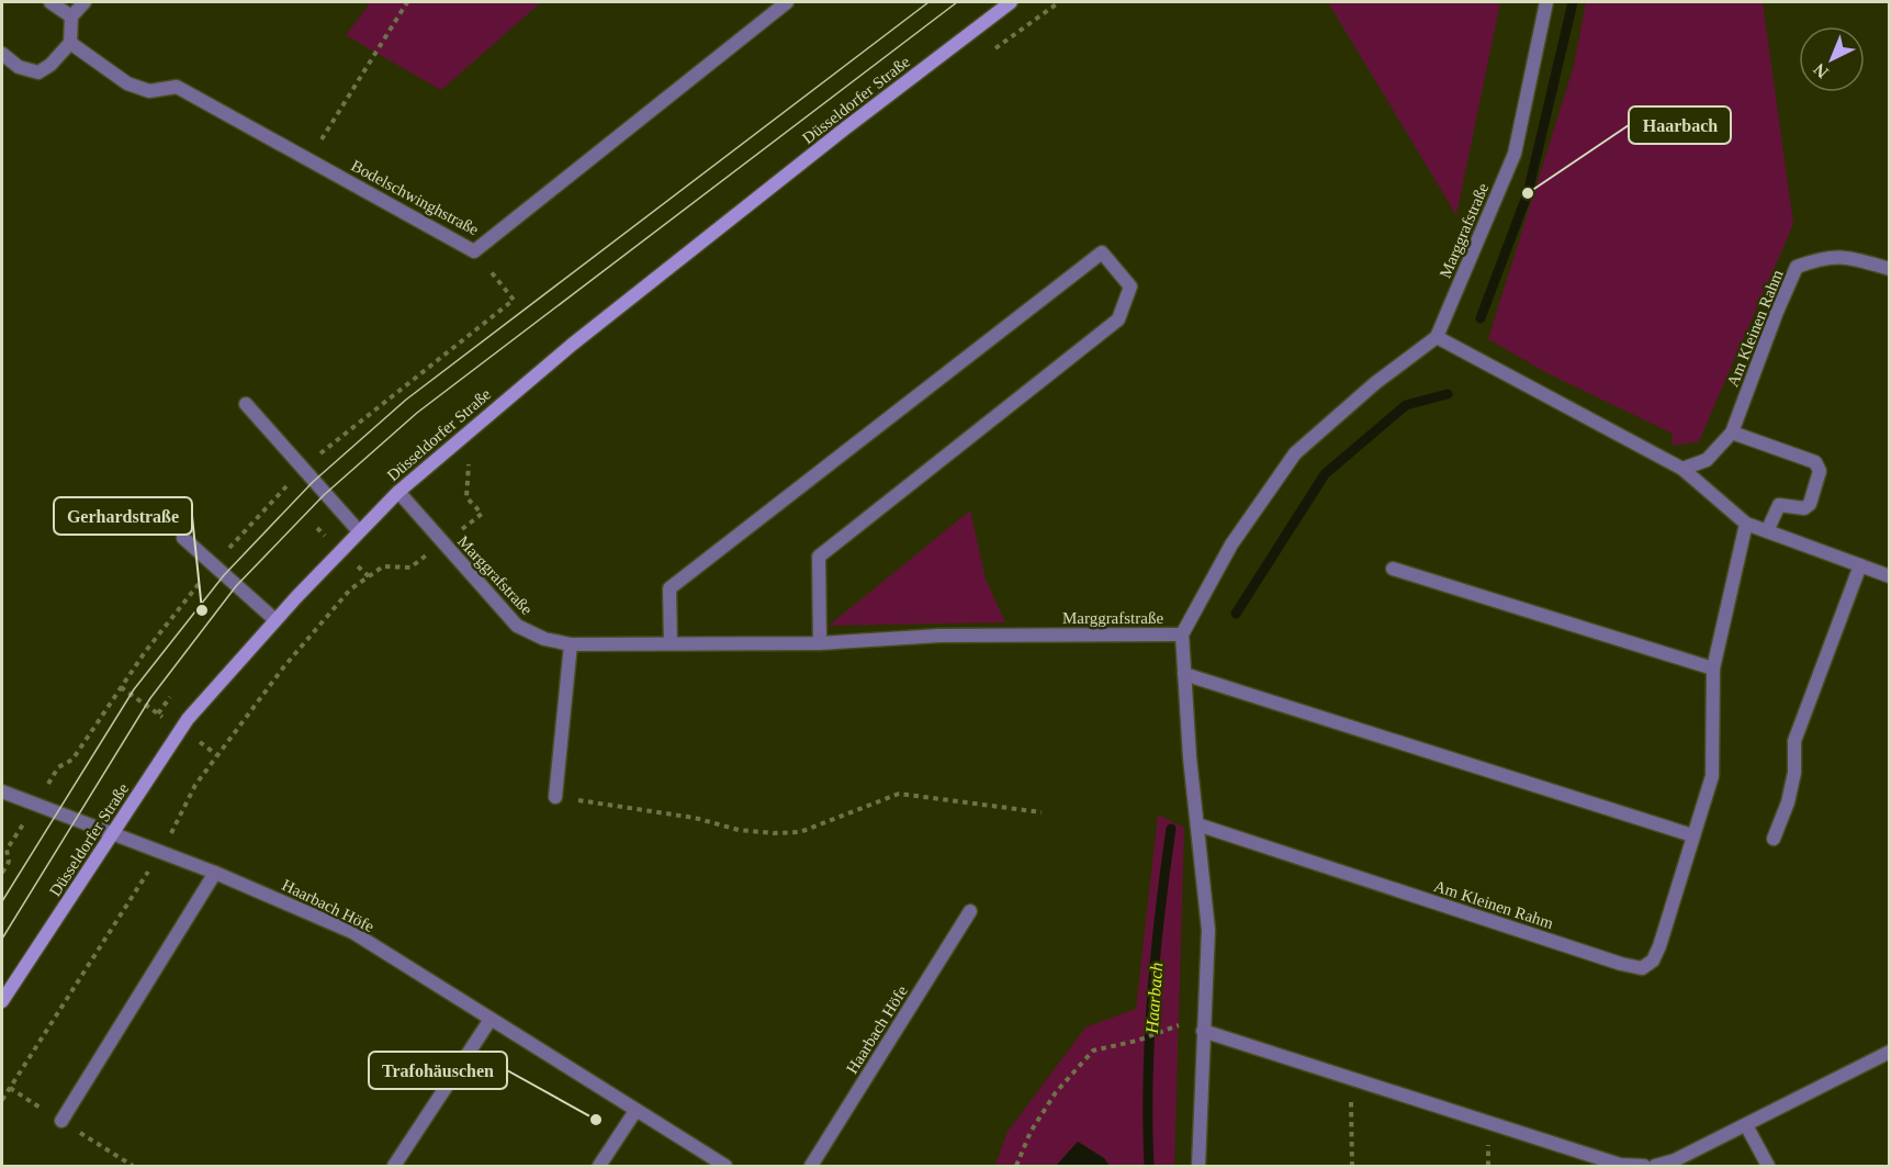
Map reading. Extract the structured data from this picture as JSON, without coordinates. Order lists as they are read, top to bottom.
{
  "streets": {
    "main road": ["Düsseldorfer Straße"],
    "street": [
      "Bodelschwinghstraße",
      "Marggrafstraße",
      "Am Kleinen Rahm",
      "Haarbach Höfe"
    ]
  },
  "crossings": [
    ["Düsseldorfer Straße", "Marggrafstraße"],
    ["Düsseldorfer Straße", "Haarbach Höfe"]
  ],
  "water": ["Haarbach"],
  "places": ["Haarbach", "Gerhardstraße", "Trafohäuschen"],
  "north": "bottom left"
}
